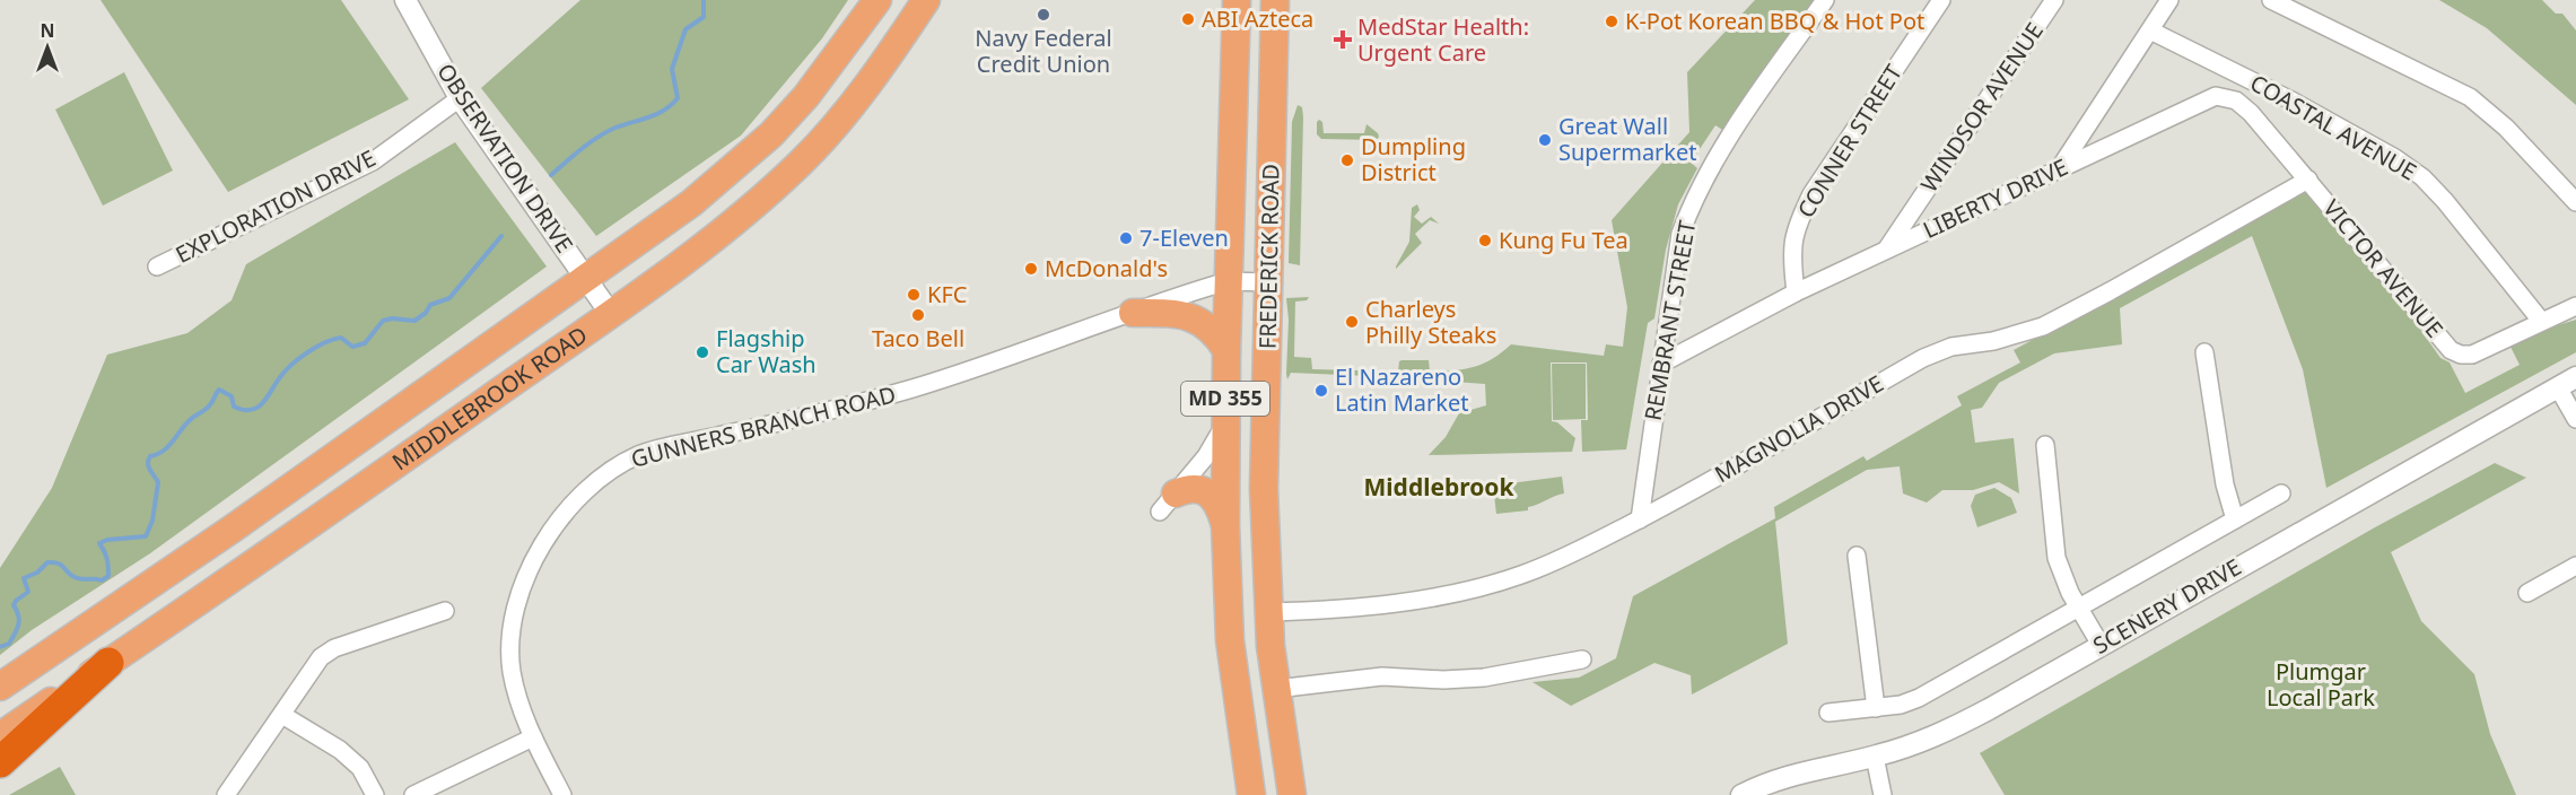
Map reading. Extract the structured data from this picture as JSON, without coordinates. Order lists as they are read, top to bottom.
{
  "streets": {
    "main road": ["FREDERICK ROAD", "MIDDLEBROOK ROAD", "MD 355"],
    "street": [
      "WINDSOR AVENUE",
      "COASTAL AVENUE",
      "CONNER STREET",
      "OBSERVATION DRIVE",
      "LIBERTY DRIVE",
      "EXPLORATION DRIVE",
      "VICTOR AVENUE",
      "REMBRANT STREET",
      "GUNNERS BRANCH ROAD",
      "MAGNOLIA DRIVE",
      "SCENERY DRIVE"
    ]
  },
  "crossings": [
    ["WINDSOR AVENUE", "LIBERTY DRIVE"],
    ["COASTAL AVENUE", "VICTOR AVENUE"],
    ["CONNER STREET", "LIBERTY DRIVE"],
    ["OBSERVATION DRIVE", "EXPLORATION DRIVE"],
    ["OBSERVATION DRIVE", "MIDDLEBROOK ROAD"],
    ["LIBERTY DRIVE", "VICTOR AVENUE"],
    ["LIBERTY DRIVE", "REMBRANT STREET"],
    ["LIBERTY DRIVE", "MAGNOLIA DRIVE"],
    ["FREDERICK ROAD", "GUNNERS BRANCH ROAD"],
    ["FREDERICK ROAD", "MAGNOLIA DRIVE"],
    ["VICTOR AVENUE", "MAGNOLIA DRIVE"],
    ["REMBRANT STREET", "MAGNOLIA DRIVE"]
  ],
  "districts": ["Middlebrook"],
  "parks": ["Plumgar Local Park"],
  "places": {
    "other": [
      "Navy Federal Credit Union",
      "ABI Azteca",
      "K-Pot Korean BBQ & Hot Pot",
      "Great Wall Supermarket",
      "Dumpling District",
      "7-Eleven",
      "Kung Fu Tea",
      "McDonald's",
      "KFC",
      "Taco Bell",
      "Charleys Philly Steaks",
      "Flagship Car Wash",
      "El Nazareno Latin Market"
    ],
    "health": ["MedStar Health: Urgent Care"]
  },
  "north": "top"
}
